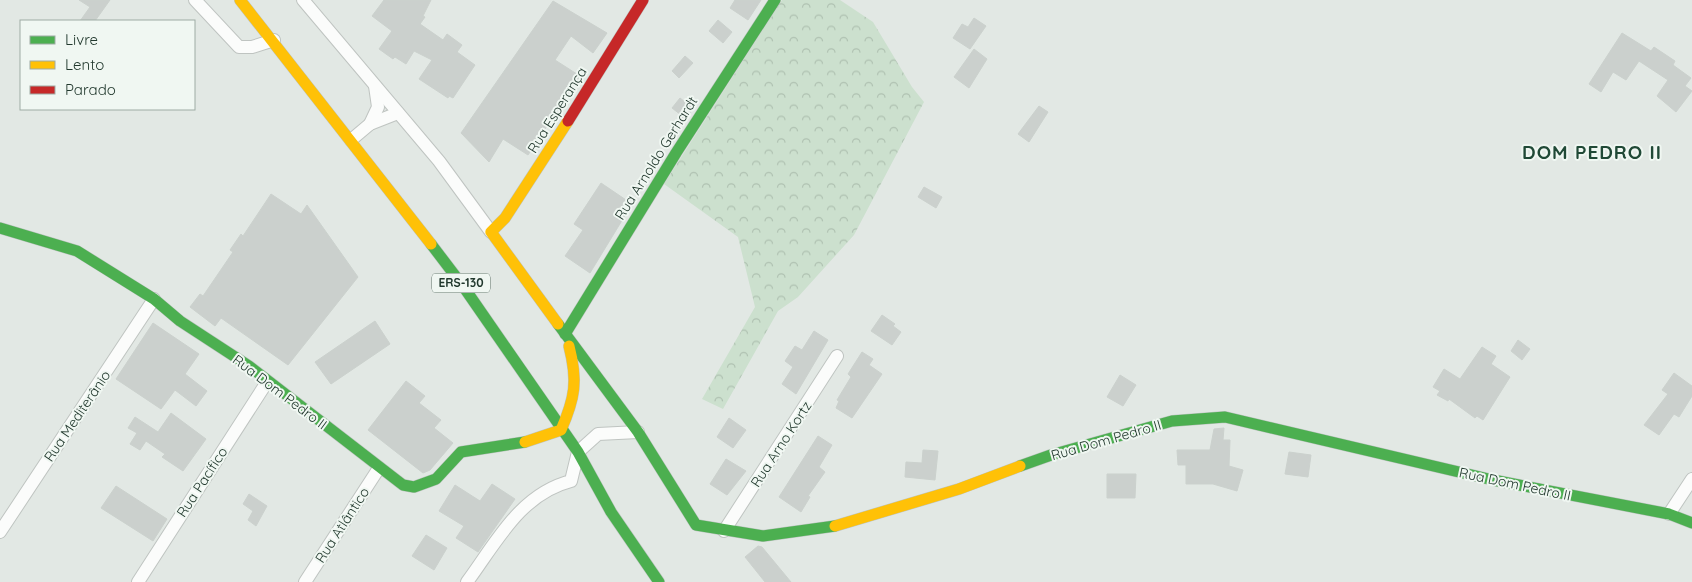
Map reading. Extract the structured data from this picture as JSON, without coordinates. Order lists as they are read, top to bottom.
{
  "streets": {
    "street": [
      "Rua Esperança",
      "Rua Arnoldo Gerhardt",
      "ERS-130",
      "Rua Dom Pedro II",
      "Rua Mediterânio",
      "Rua Arno Kortz",
      "Rua Pacífico",
      "Rua Atlântico"
    ]
  },
  "crossings": [
    ["Rua Esperança", "Rua Dom Pedro II"],
    ["Rua Arnoldo Gerhardt", "Rua Dom Pedro II"],
    ["ERS-130", "Rua Dom Pedro II"],
    ["Rua Dom Pedro II", "Rua Mediterânio"],
    ["Rua Dom Pedro II", "Rua Arno Kortz"],
    ["Rua Dom Pedro II", "Rua Pacífico"],
    ["Rua Dom Pedro II", "Rua Atlântico"]
  ],
  "districts": ["DOM PEDRO II"],
  "legend": ["Livre", "Lento", "Parado"]
}
